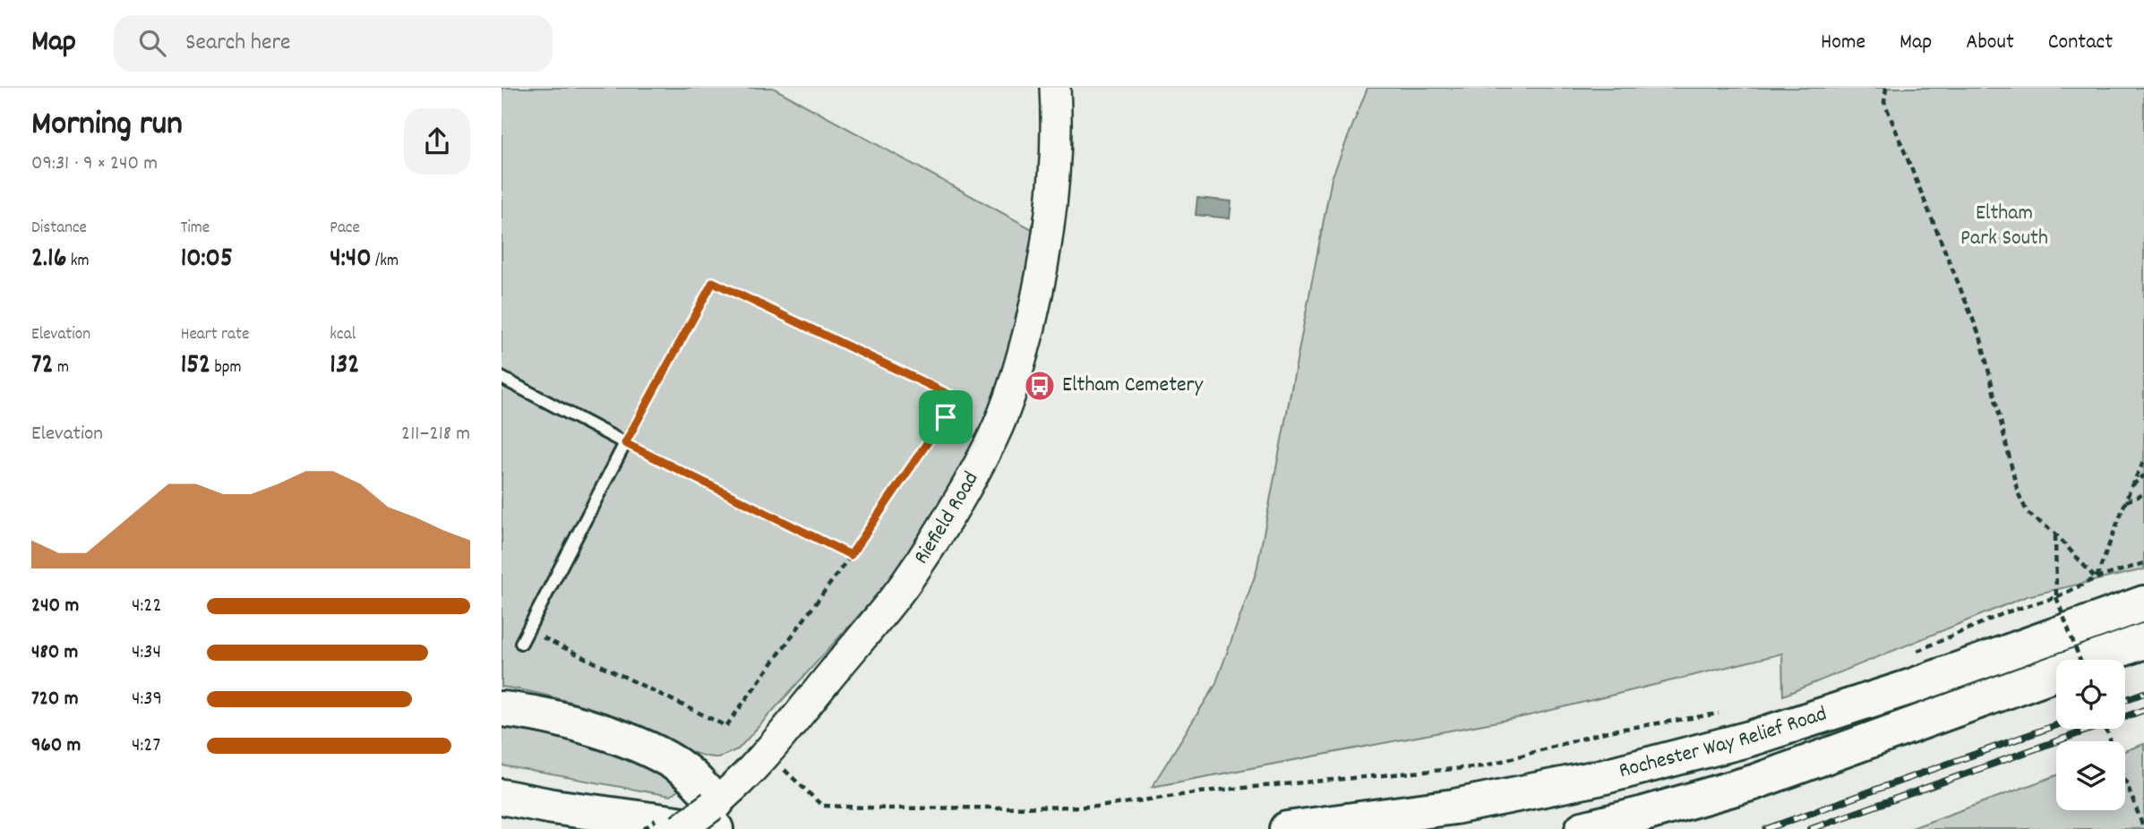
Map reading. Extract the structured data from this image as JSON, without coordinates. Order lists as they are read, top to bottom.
{
  "streets": {
    "highway": ["Rochester Way Relief Road"],
    "street": ["Riefield Road"]
  },
  "parks": ["Eltham Park South"],
  "places": {
    "bus stop": ["Eltham Cemetery"]
  },
  "page": {
    "header": "Map",
    "search": "Search here",
    "nav": [
      "Home",
      "Map",
      "About",
      "Contact"
    ],
    "heading": ["Morning run", "09:31 · 9 × 240 m"],
    "stats": [
      ["Distance", "2.16 km"],
      ["Time", "10:05"],
      ["Pace", "4:40 /km"],
      ["Elevation", "72 m"],
      ["Heart rate", "152 bpm"],
      ["kcal", "132"]
    ],
    "chart": ["Elevation", "211–218 m"],
    "list": [
      {
        "name": "240 m",
        "note": "4:22"
      },
      {
        "name": "480 m",
        "note": "4:34"
      },
      {
        "name": "720 m",
        "note": "4:39"
      },
      {
        "name": "960 m",
        "note": "4:27"
      }
    ]
  }
}
